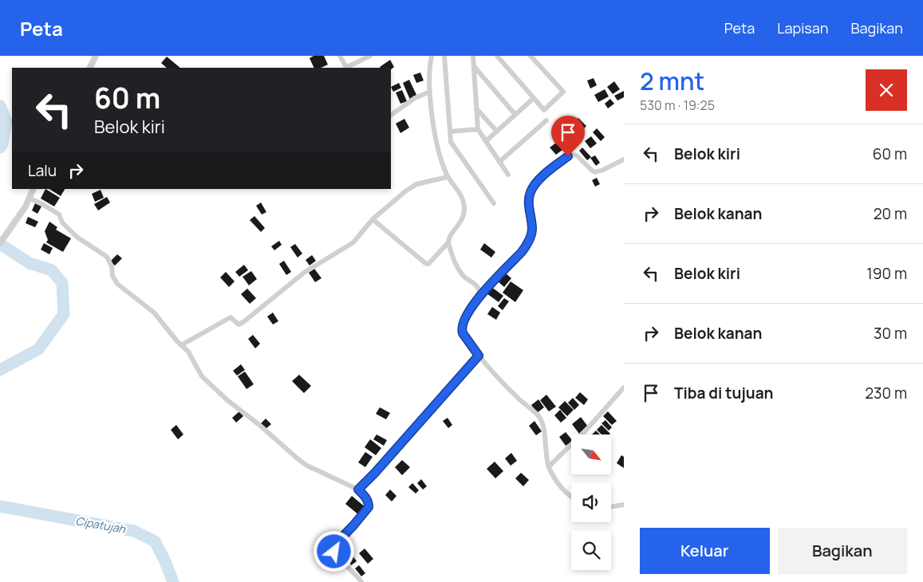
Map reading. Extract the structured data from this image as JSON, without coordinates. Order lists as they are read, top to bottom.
{
  "water": ["Cipatujah"],
  "north": "bottom right",
  "page": {
    "header": "Peta",
    "nav": ["Peta", "Lapisan", "Bagikan"],
    "heading": ["2 mnt", "530 m · 19:25"],
    "turn": ["60 m", "Belok kiri"],
    "list": [
      {
        "name": "Belok kiri",
        "value": "60 m"
      },
      {
        "name": "Belok kanan",
        "value": "20 m"
      },
      {
        "name": "Belok kiri",
        "value": "190 m"
      },
      {
        "name": "Belok kanan",
        "value": "30 m"
      },
      {
        "name": "Tiba di tujuan",
        "value": "230 m"
      }
    ],
    "then": "Lalu",
    "buttons": ["Keluar", "Bagikan"]
  }
}
